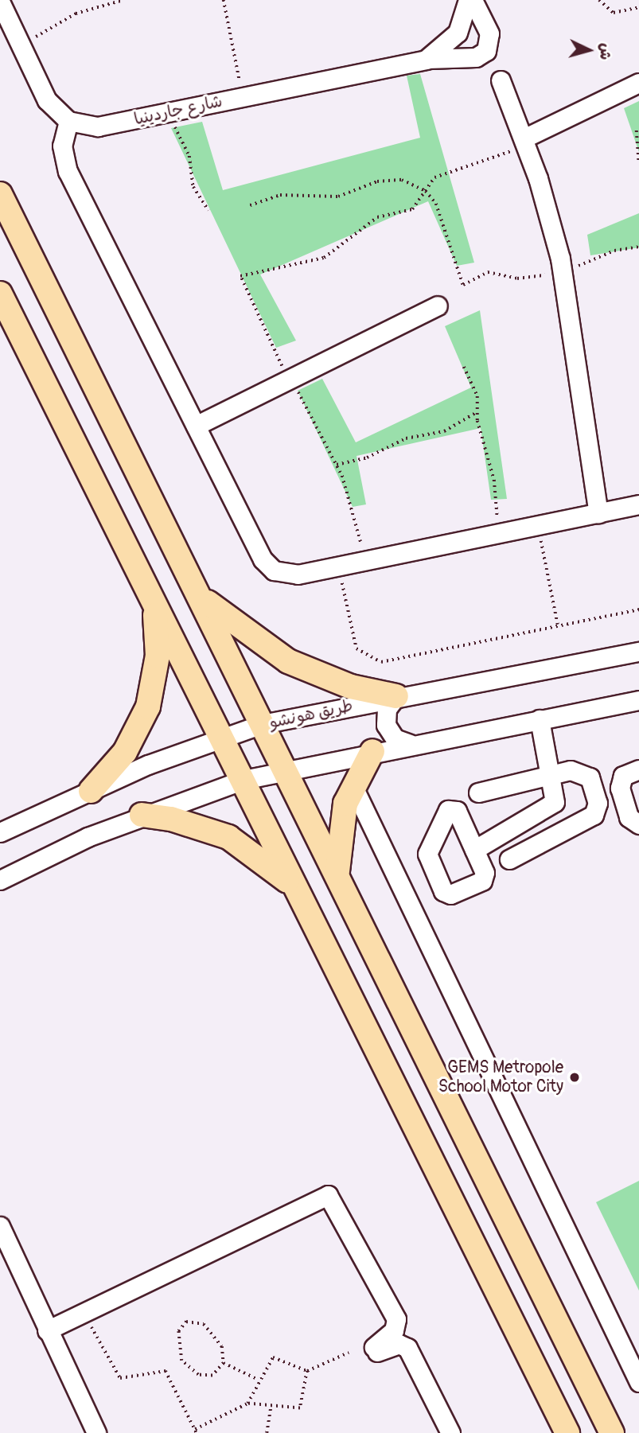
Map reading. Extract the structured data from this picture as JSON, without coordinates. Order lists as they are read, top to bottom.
{
  "streets": {
    "street": ["شارع جاردينيا", "طريق هونشو"]
  },
  "places": ["GEMS Metropole School Motor City"],
  "north": "right"
}
